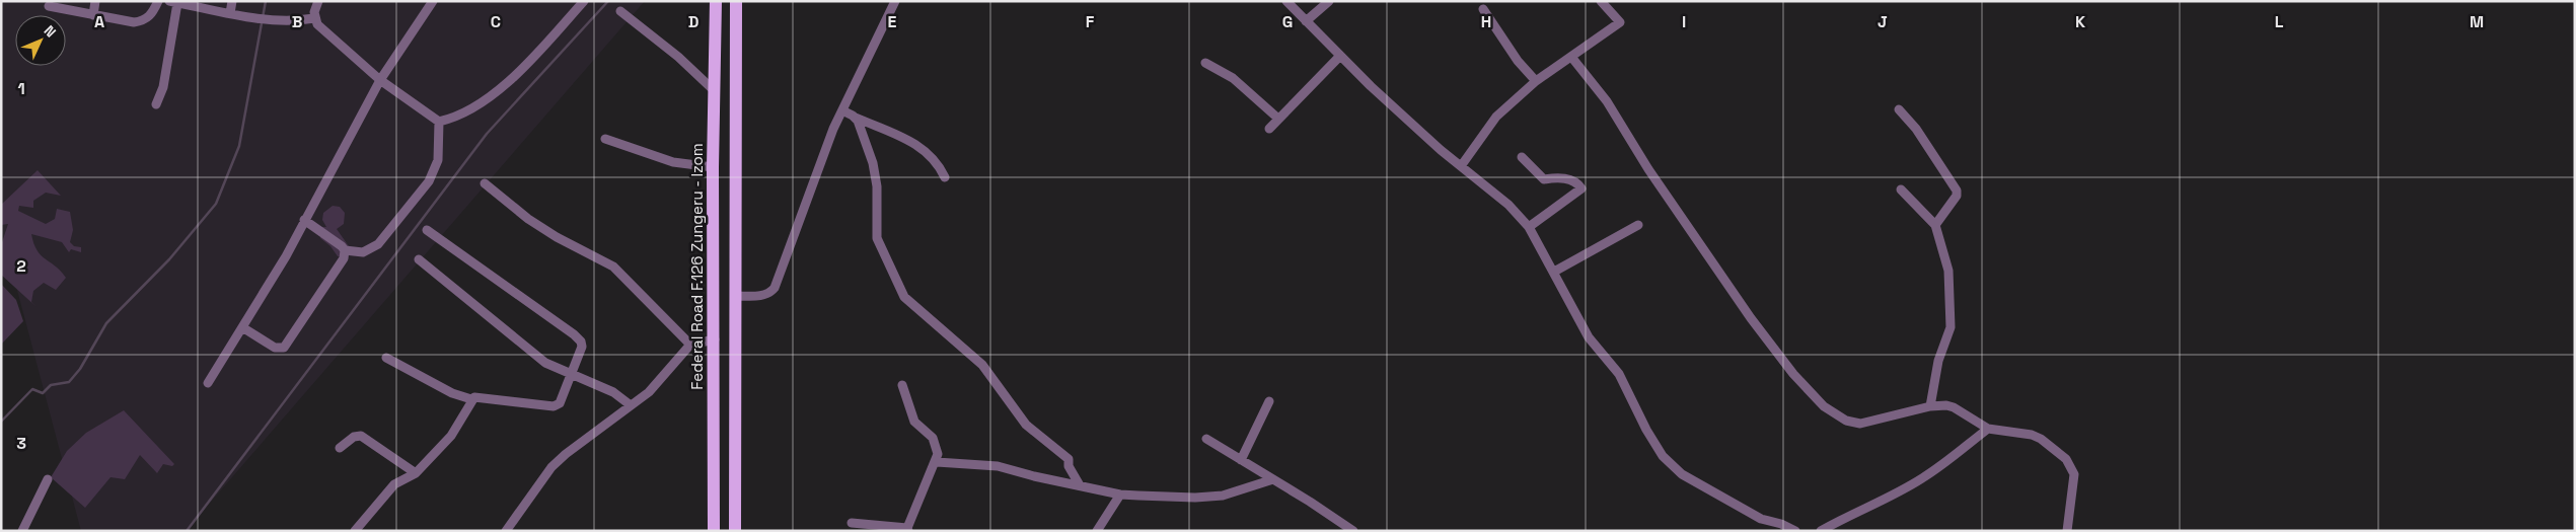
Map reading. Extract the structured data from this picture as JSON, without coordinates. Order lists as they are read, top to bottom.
{
  "streets": {
    "main road": ["Federal Road F.126 Zungeru - Izom"]
  },
  "north": "top right",
  "grid": {
    "columns": [
      "A",
      "B",
      "C",
      "D",
      "E",
      "F",
      "G",
      "H",
      "I",
      "J",
      "K",
      "L",
      "M"
    ],
    "rows": ["1", "2", "3"]
  }
}
